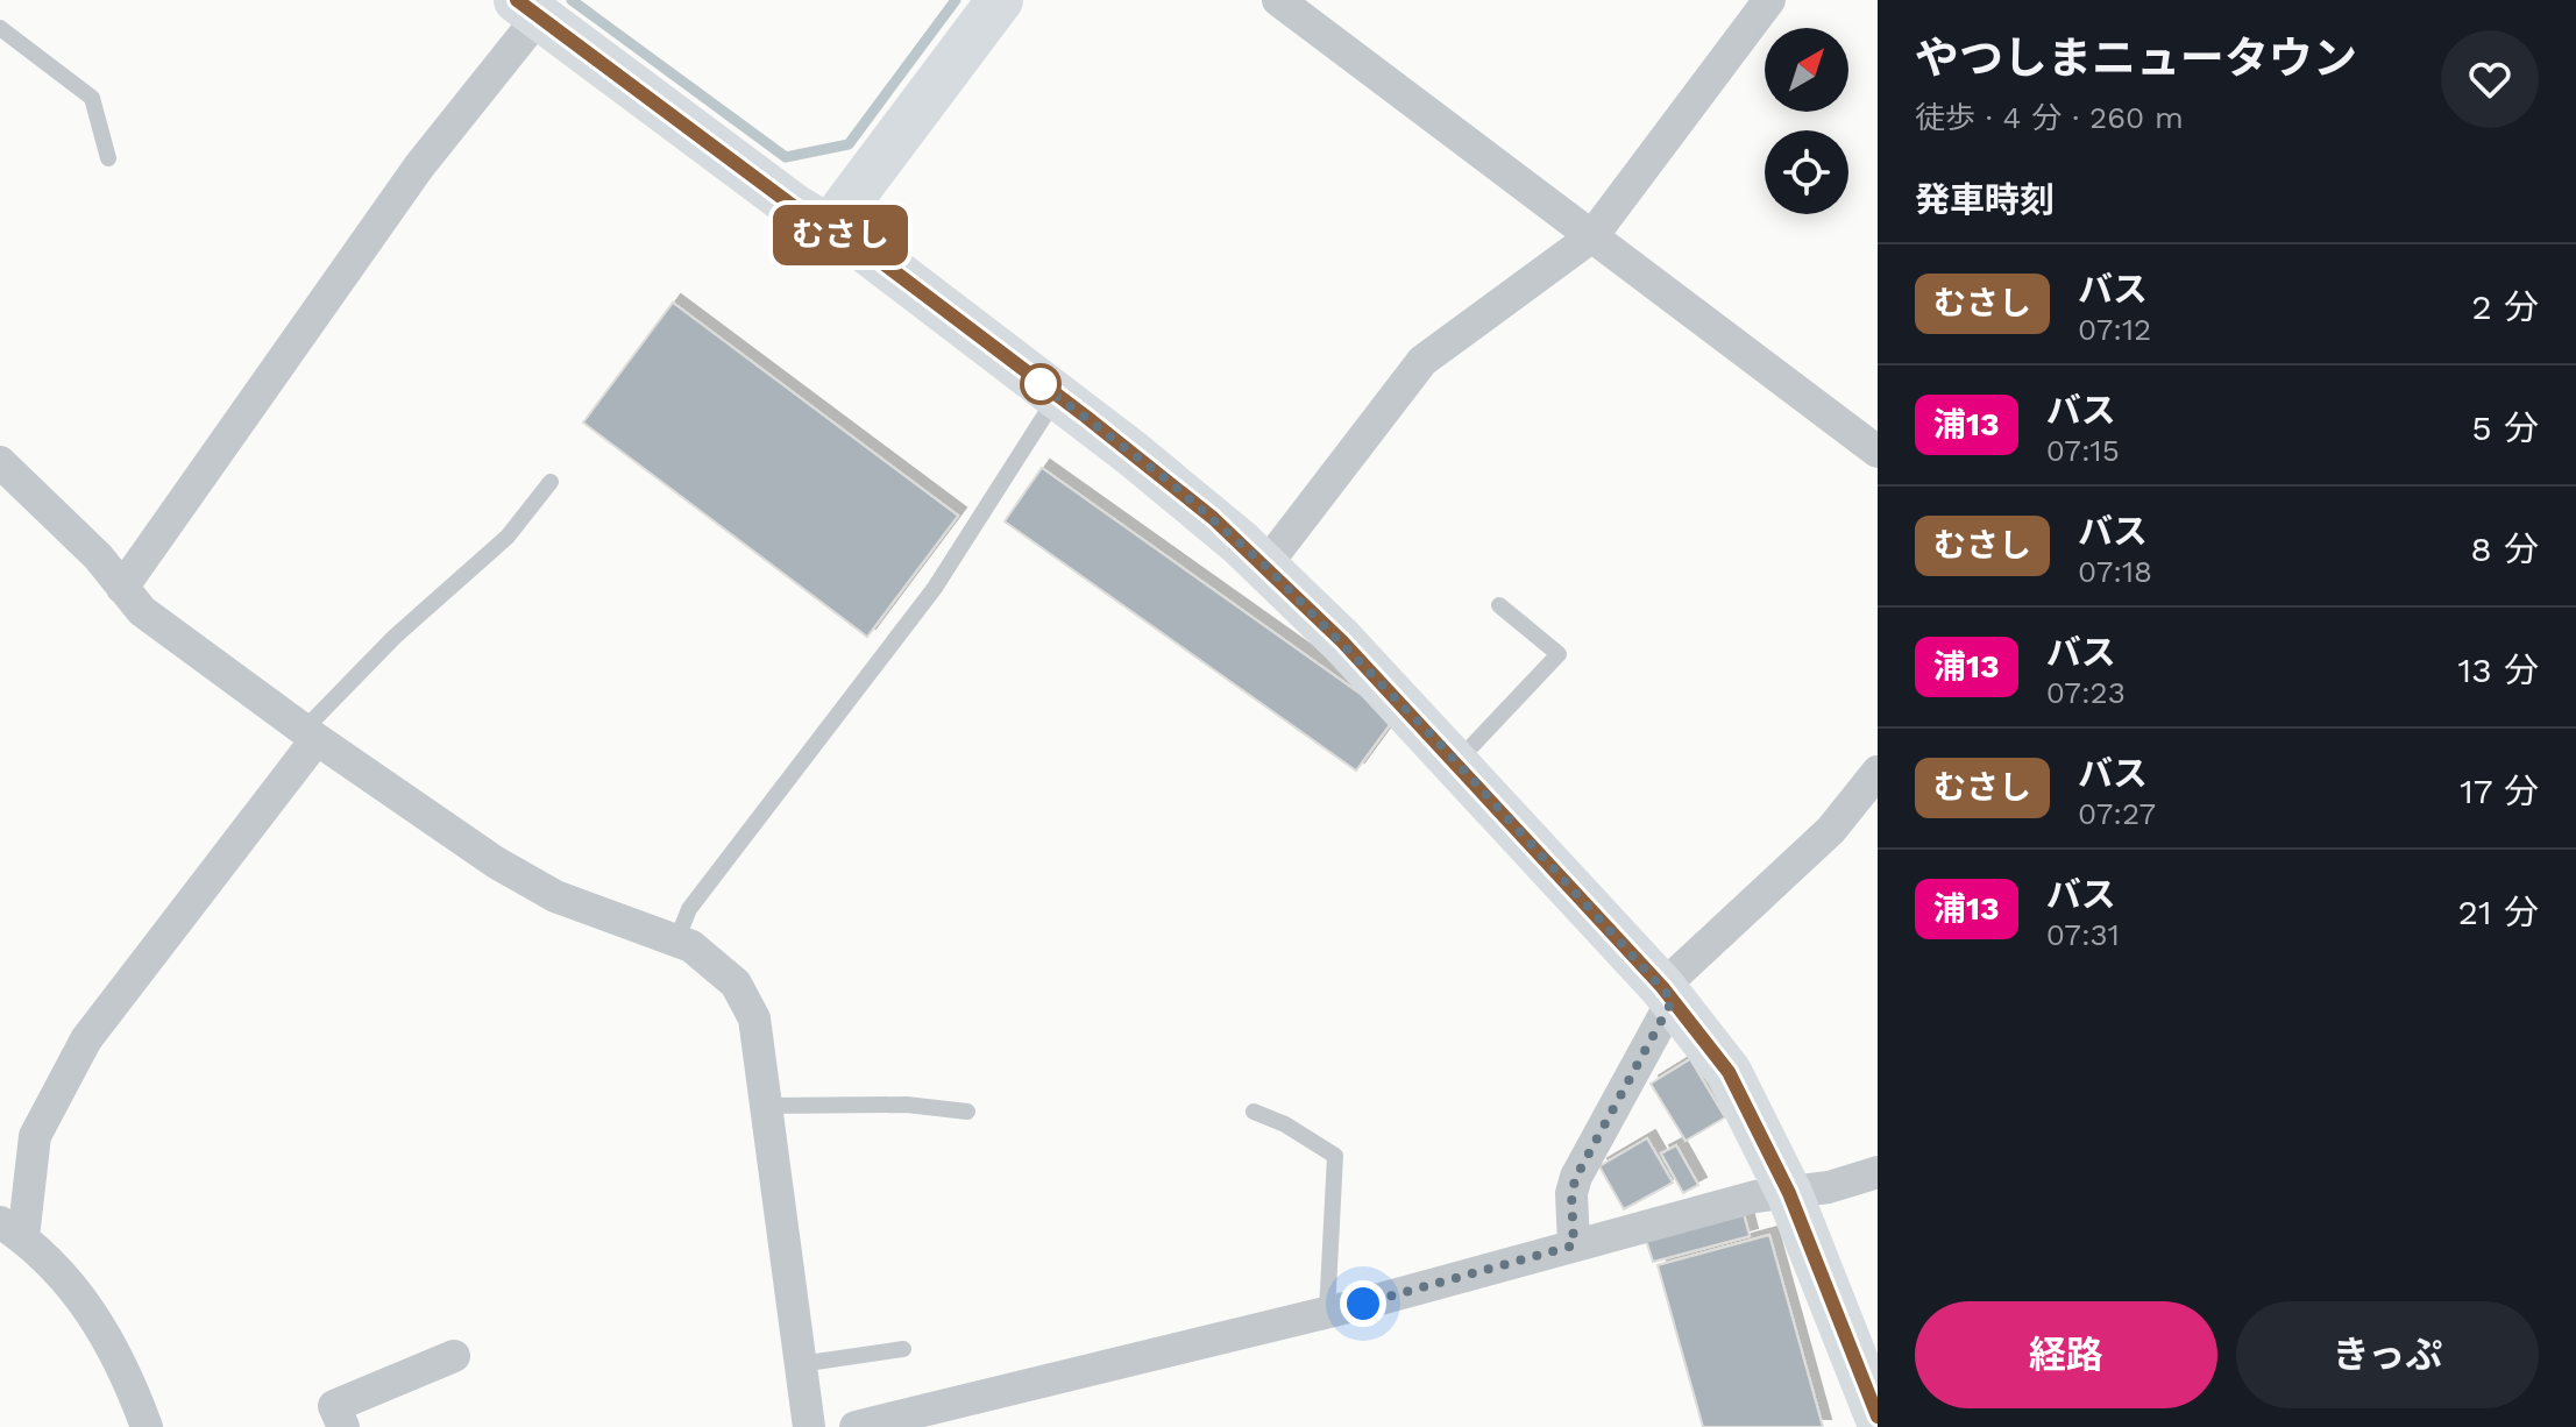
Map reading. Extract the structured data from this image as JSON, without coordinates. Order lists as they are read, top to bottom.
{
  "lines": ["bus line むさし"],
  "north": "top right",
  "page": {
    "on_map": "むさし",
    "heading": [
      ["やつしまニュータウン", "徒歩 · 4 分 · 260 m"],
      "発車時刻"
    ],
    "list": [
      {
        "mark": "むさし",
        "name": "バス",
        "note": "07:12",
        "value": "2 分"
      },
      {
        "mark": "浦13",
        "name": "バス",
        "note": "07:15",
        "value": "5 分"
      },
      {
        "mark": "むさし",
        "name": "バス",
        "note": "07:18",
        "value": "8 分"
      },
      {
        "mark": "浦13",
        "name": "バス",
        "note": "07:23",
        "value": "13 分"
      },
      {
        "mark": "むさし",
        "name": "バス",
        "note": "07:27",
        "value": "17 分"
      },
      {
        "mark": "浦13",
        "name": "バス",
        "note": "07:31",
        "value": "21 分"
      }
    ],
    "buttons": ["経路", "きっぷ"]
  }
}
